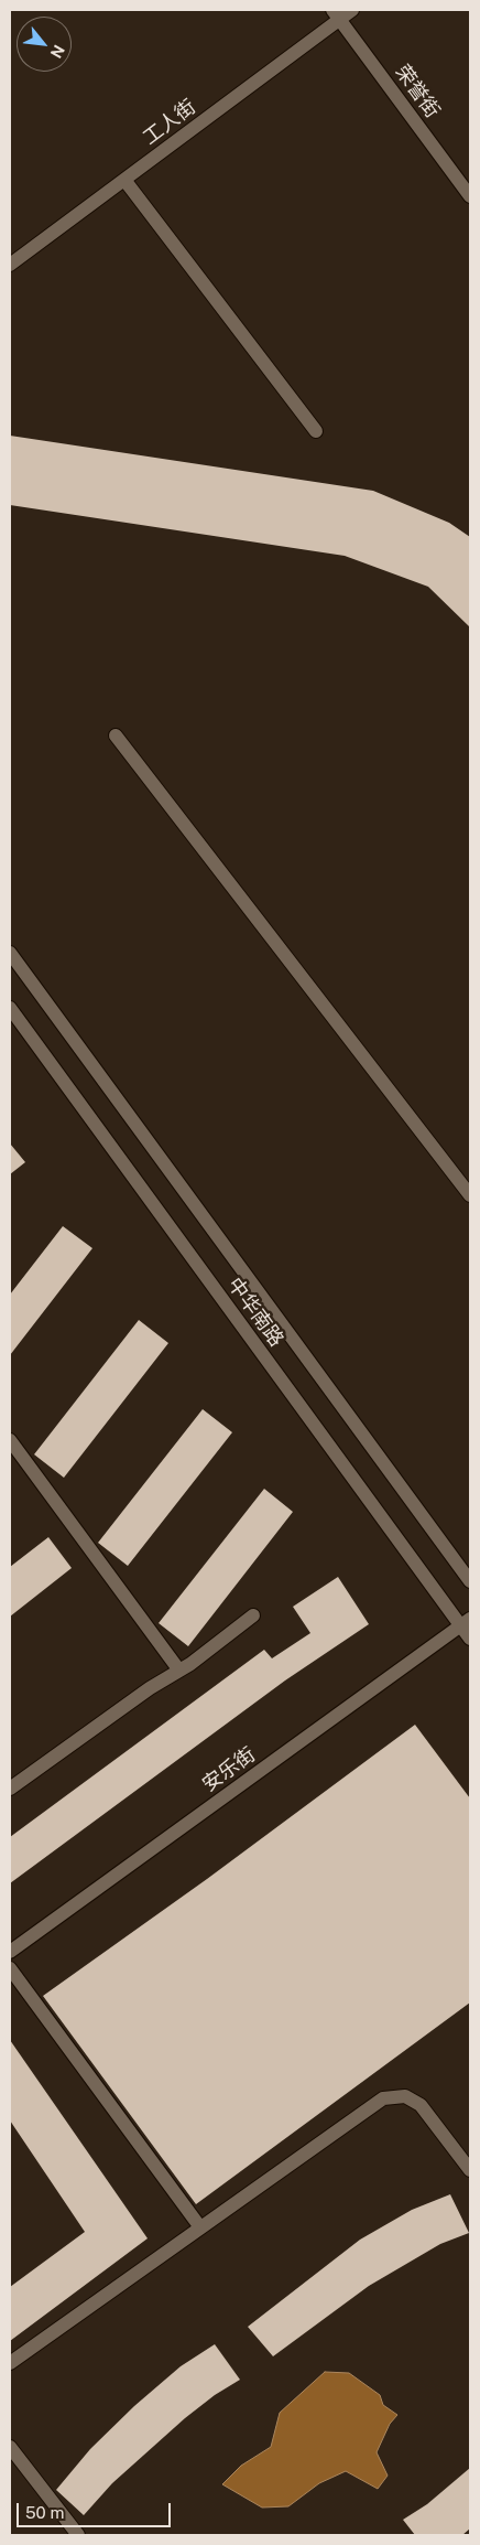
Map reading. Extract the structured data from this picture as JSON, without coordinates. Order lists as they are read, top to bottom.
{
  "streets": {
    "street": [
      "荣誉街",
      "工人街",
      "中华南路",
      "安乐街"
    ]
  },
  "crossings": [
    ["荣誉街", "工人街"],
    ["中华南路", "安乐街"]
  ],
  "scale_bar": "50 m",
  "north": "bottom right"
}
